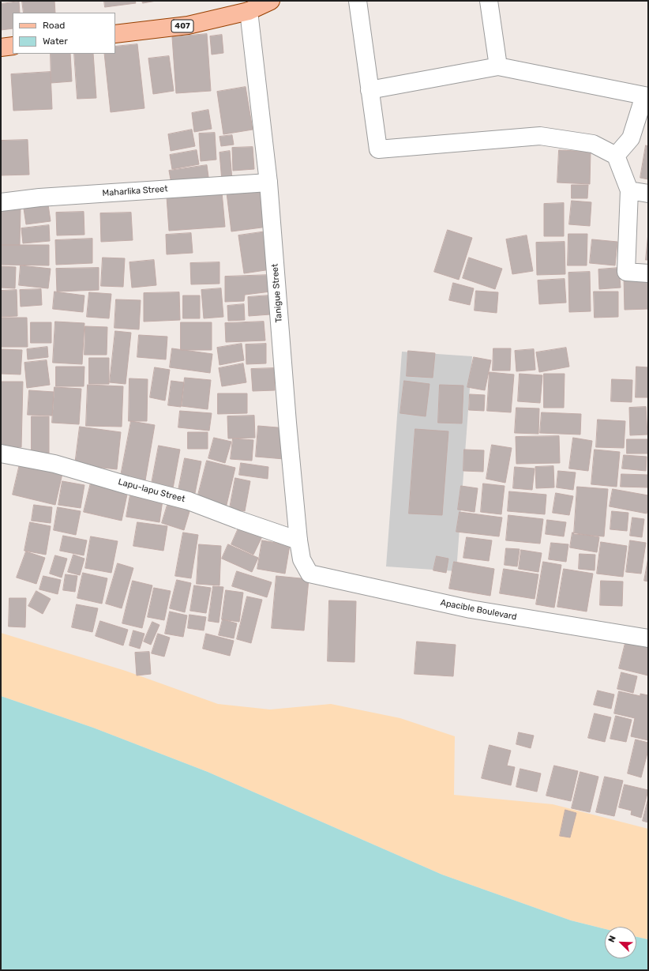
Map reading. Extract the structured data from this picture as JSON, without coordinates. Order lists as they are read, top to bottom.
{
  "streets": {
    "main road": ["407"],
    "street": [
      "Maharlika Street",
      "Tanigue Street",
      "Lapu-lapu Street",
      "Apacible Boulevard"
    ]
  },
  "crossings": [
    ["407", "Tanigue Street"],
    ["Maharlika Street", "Tanigue Street"],
    ["Tanigue Street", "Lapu-lapu Street"],
    ["Tanigue Street", "Apacible Boulevard"]
  ],
  "legend": ["Road", "Water"],
  "north": "top left"
}
